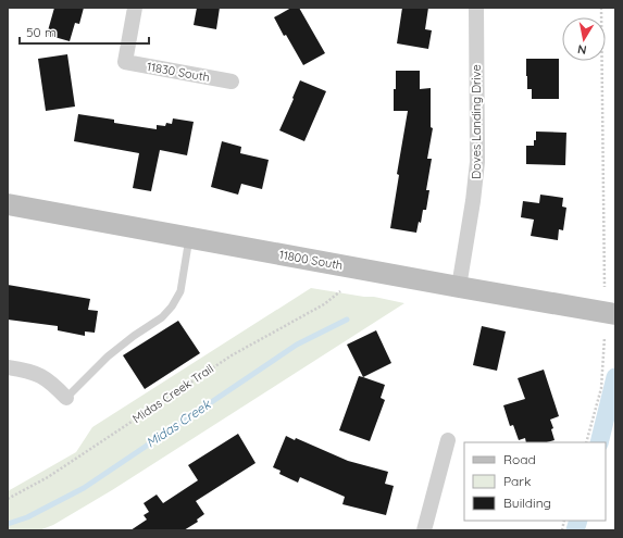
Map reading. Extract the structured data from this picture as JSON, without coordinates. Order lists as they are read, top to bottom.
{
  "streets": {
    "main road": ["11800 South"],
    "street": ["11830 South", "Doves Landing Drive"],
    "path": ["Midas Creek Trail"]
  },
  "crossings": [
    ["Doves Landing Drive", "11800 South"]
  ],
  "water": ["Midas Creek"],
  "legend": ["Road", "Park", "Building"],
  "scale_bar": "50 m",
  "north": "bottom"
}
